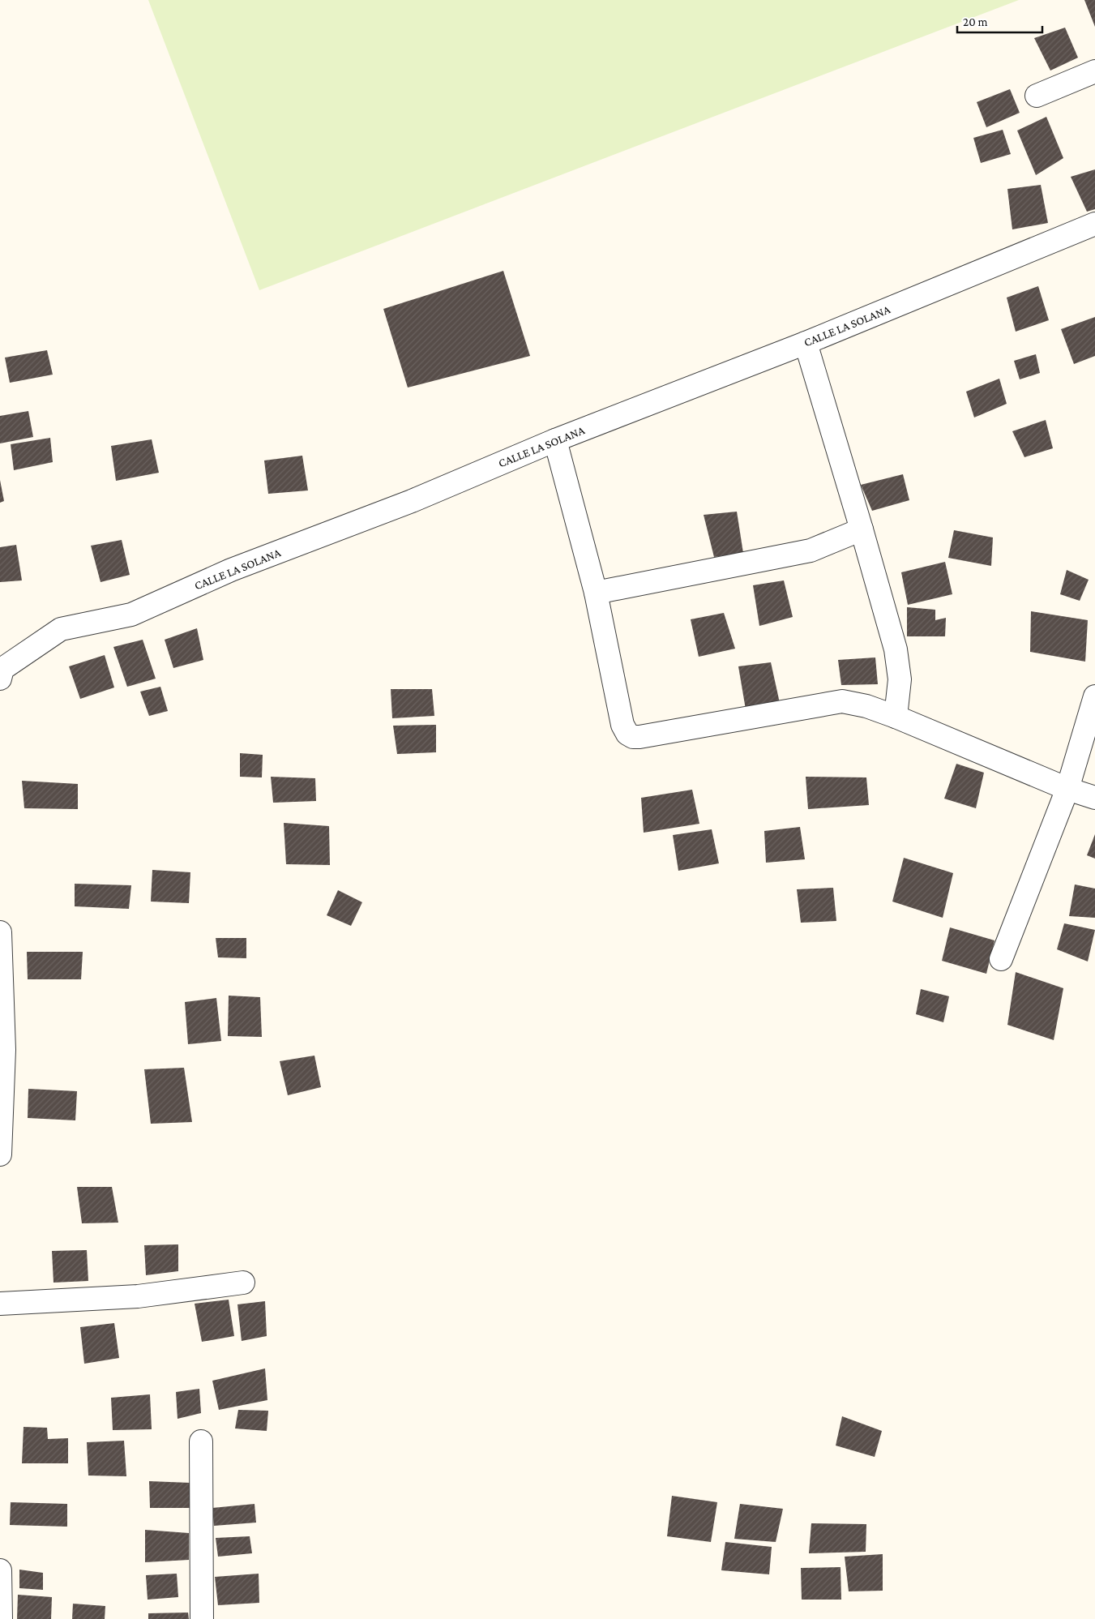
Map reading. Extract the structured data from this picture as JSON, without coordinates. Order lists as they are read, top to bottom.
{
  "streets": {
    "street": ["CALLE LA SOLANA"]
  },
  "scale_bar": "20 m"
}
